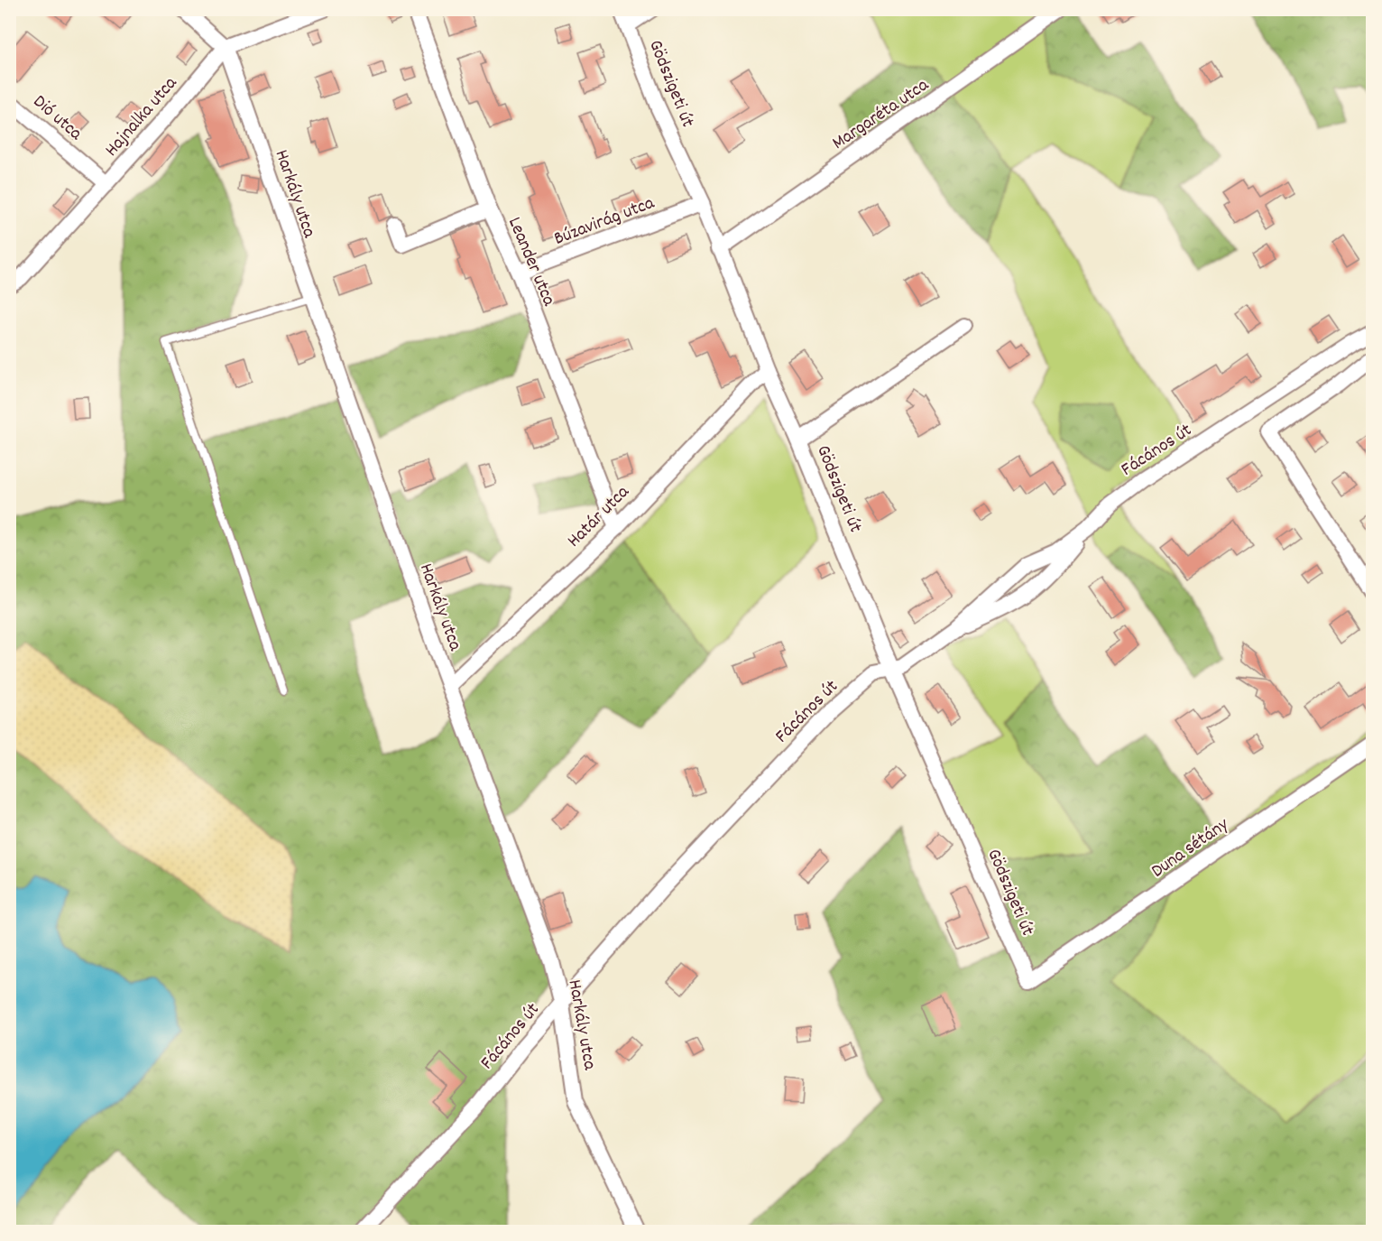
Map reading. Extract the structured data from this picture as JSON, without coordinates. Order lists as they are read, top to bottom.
{
  "streets": {
    "street": [
      "Gödszigeti út",
      "Margaréta utca",
      "Hajnalka utca",
      "Dió utca",
      "Harkály utca",
      "Búzavirág utca",
      "Leander utca",
      "Fácános út",
      "Határ utca",
      "Duna sétány"
    ]
  },
  "crossings": [
    ["Gödszigeti út", "Margaréta utca"],
    ["Gödszigeti út", "Búzavirág utca"],
    ["Gödszigeti út", "Fácános út"],
    ["Gödszigeti út", "Határ utca"],
    ["Gödszigeti út", "Duna sétány"],
    ["Hajnalka utca", "Dió utca"],
    ["Hajnalka utca", "Harkály utca"],
    ["Harkály utca", "Fácános út"],
    ["Harkály utca", "Határ utca"],
    ["Búzavirág utca", "Leander utca"],
    ["Leander utca", "Határ utca"]
  ]
}
